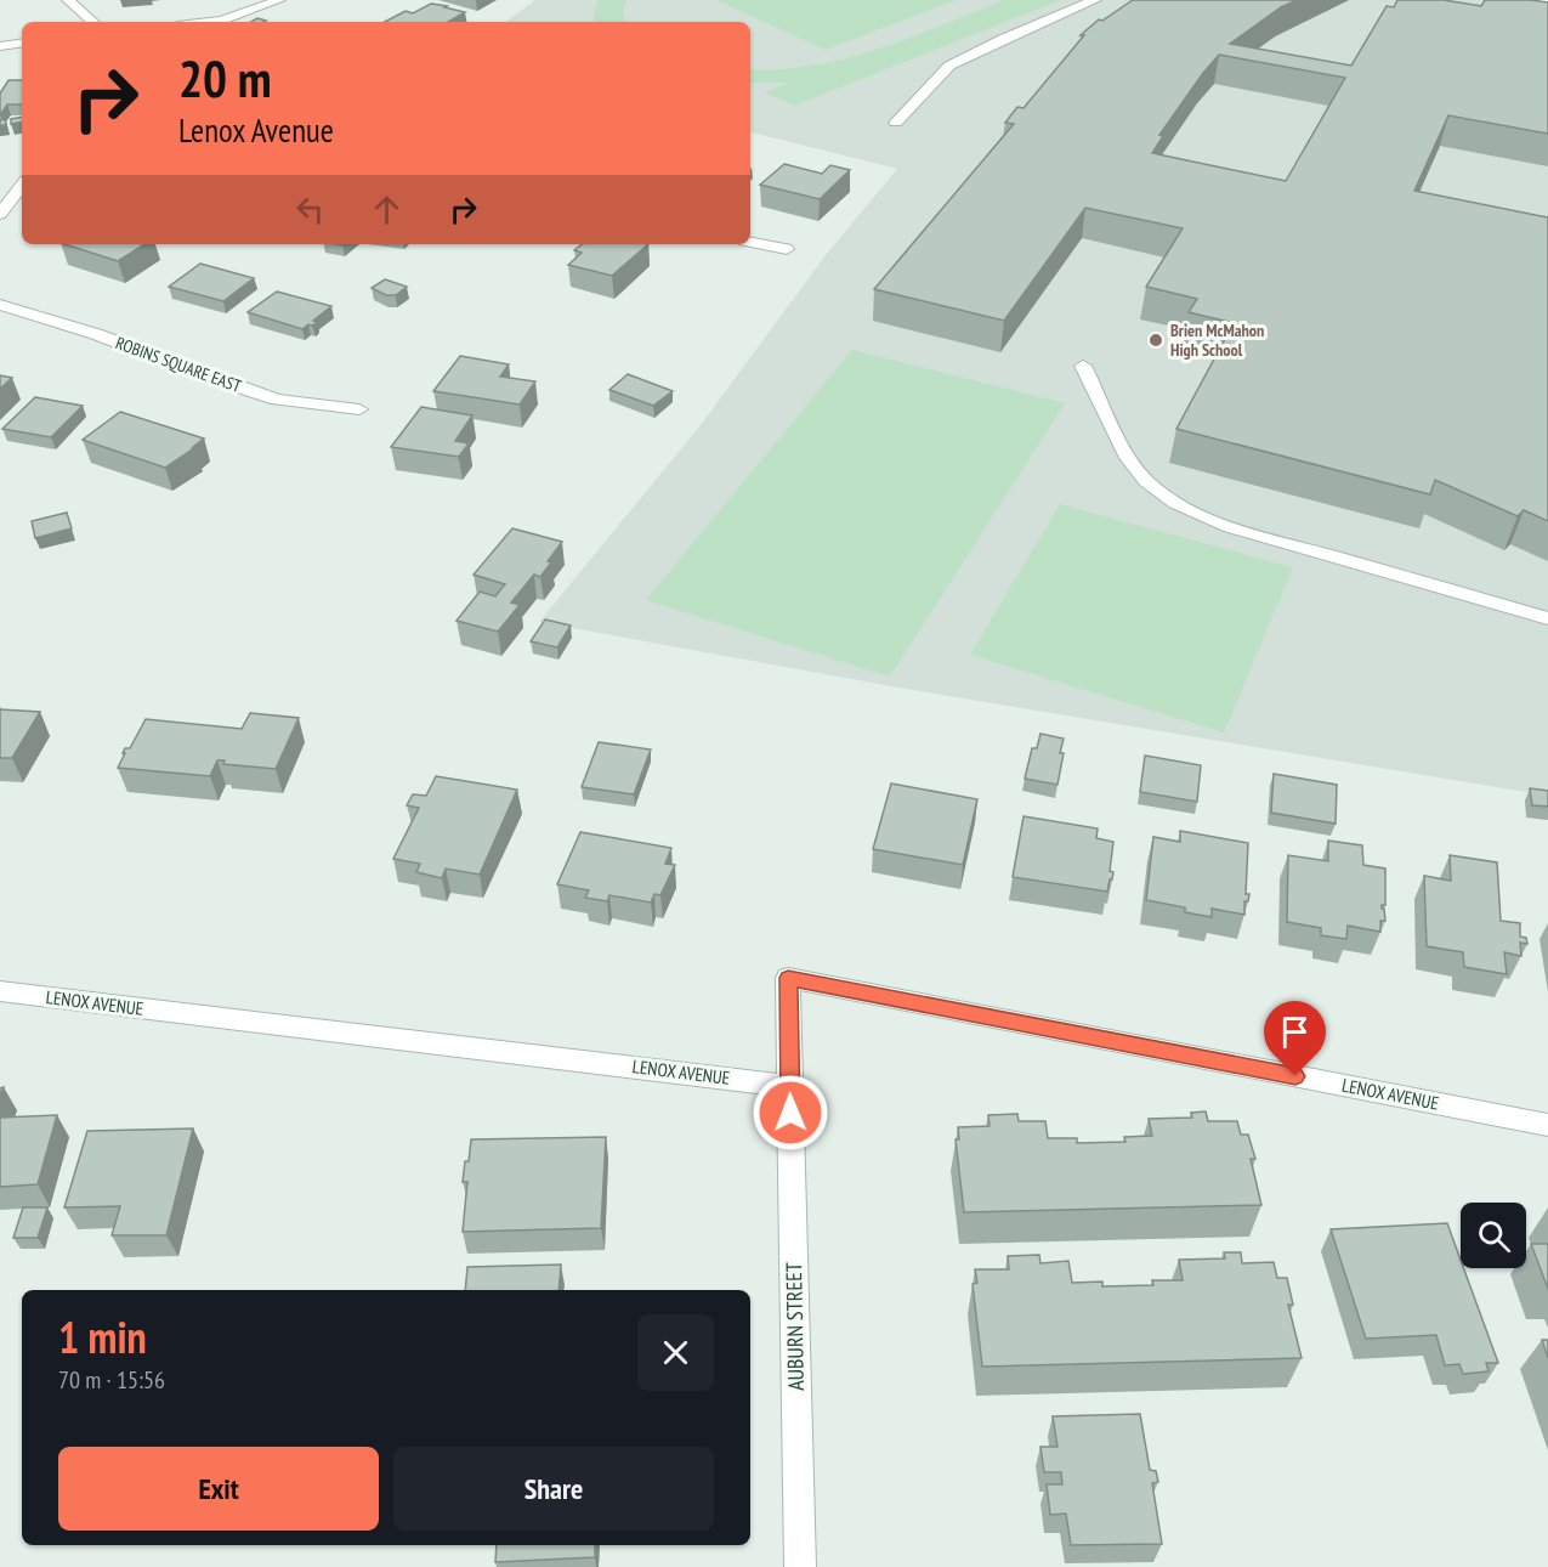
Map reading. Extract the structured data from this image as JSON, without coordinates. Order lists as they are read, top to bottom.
{
  "streets": {
    "street": ["ROBINS SQUARE EAST", "LENOX AVENUE", "AUBURN STREET"]
  },
  "crossings": [
    ["LENOX AVENUE", "AUBURN STREET"]
  ],
  "places": ["Brien McMahon High School"],
  "page": {
    "turn": ["20 m", "Lenox Avenue"],
    "heading": ["1 min", "70 m · 15:56"],
    "buttons": ["Exit", "Share"]
  }
}
